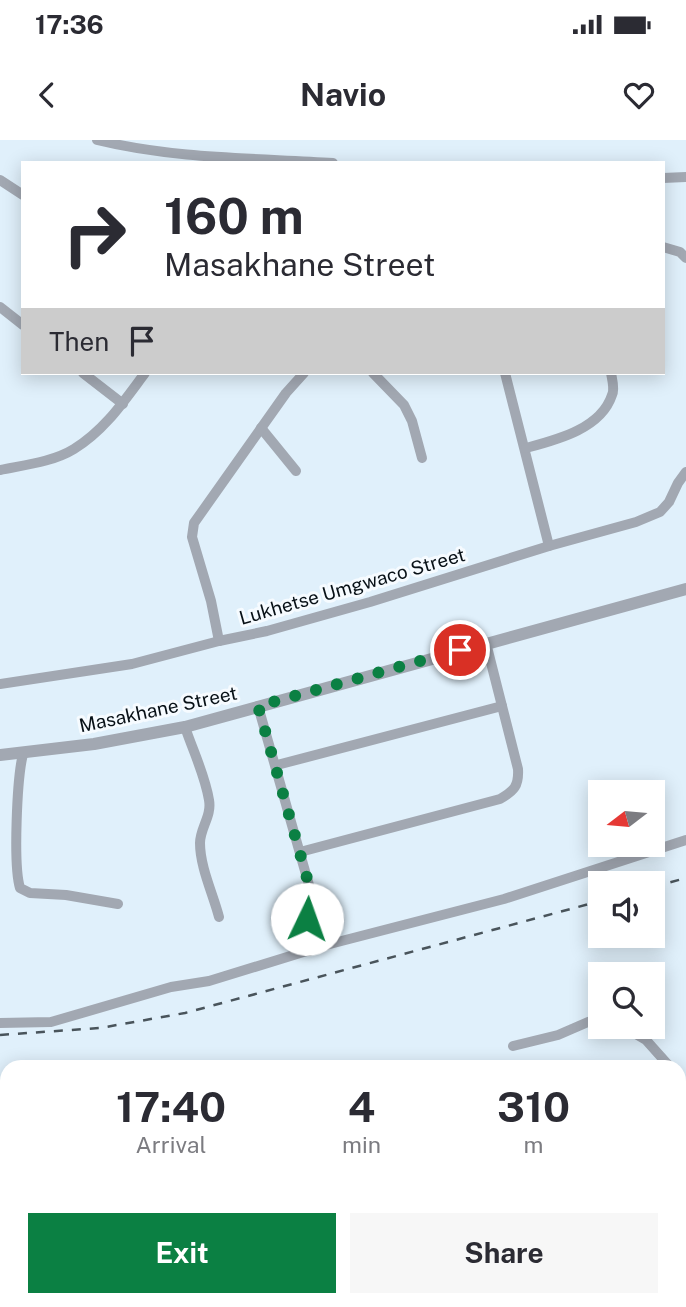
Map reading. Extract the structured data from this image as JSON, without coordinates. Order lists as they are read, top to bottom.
{
  "streets": {
    "street": ["Lukhetse Umgwaco Street", "Masakhane Street"]
  },
  "north": "left",
  "page": {
    "status": "17:36",
    "header": "Navio",
    "turn": ["160 m", "Masakhane Street"],
    "then": "Then",
    "eta": [
      "17:40",
      "Arrival",
      "4",
      "min",
      "310",
      "m"
    ],
    "buttons": ["Exit", "Share"]
  }
}
